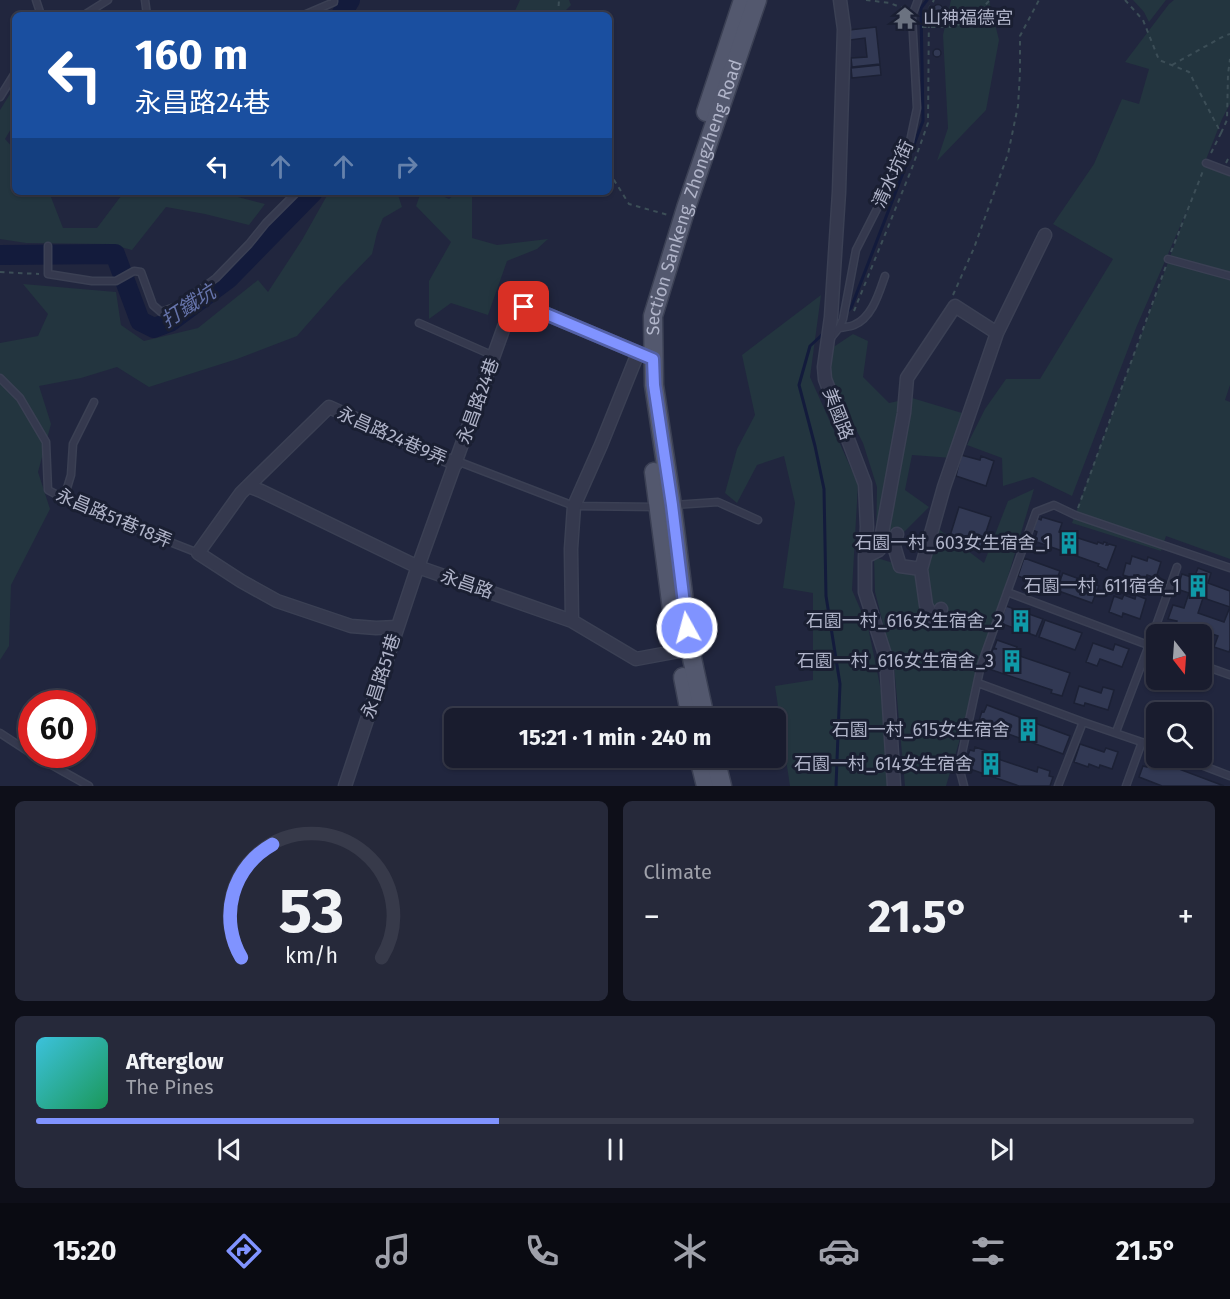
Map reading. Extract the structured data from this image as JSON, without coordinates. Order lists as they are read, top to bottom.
{
  "streets": {
    "main road": ["Section Sankeng, Zhongzheng Road"],
    "street": [
      "永昌路24巷",
      "美國路",
      "永昌路24巷9弄",
      "永昌路",
      "永昌路51巷"
    ],
    "lane": ["清水坑街", "永昌路51巷18弄"]
  },
  "crossings": [
    ["清水坑街", "美國路"],
    ["Section Sankeng, Zhongzheng Road", "永昌路24巷"],
    ["Section Sankeng, Zhongzheng Road", "永昌路"],
    ["永昌路24巷", "永昌路24巷9弄"],
    ["永昌路24巷", "永昌路"],
    ["永昌路24巷", "永昌路51巷"],
    ["永昌路24巷9弄", "永昌路"],
    ["永昌路", "永昌路51巷"]
  ],
  "water": ["打鐵坑"],
  "places": {
    "temple": ["山神福德宮"],
    "building": [
      "石園一村_603女生宿舍_1",
      "石園一村_611宿舍_1",
      "石園一村_616女生宿舍_2",
      "石園一村_616女生宿舍_3",
      "石園一村_615女生宿舍",
      "石園一村_614女生宿舍"
    ]
  },
  "north": "bottom",
  "page": {
    "turn": ["160 m", "永昌路24巷"],
    "limit": "60",
    "trip": "15:21 · 1 min · 240 m",
    "tile": "Climate",
    "heat": ["−", "21.5°", "+"],
    "song": ["Afterglow", "The Pines"],
    "tabs": ["15:20", "21.5°"],
    "gauge": ["53", "km/h"]
  }
}
